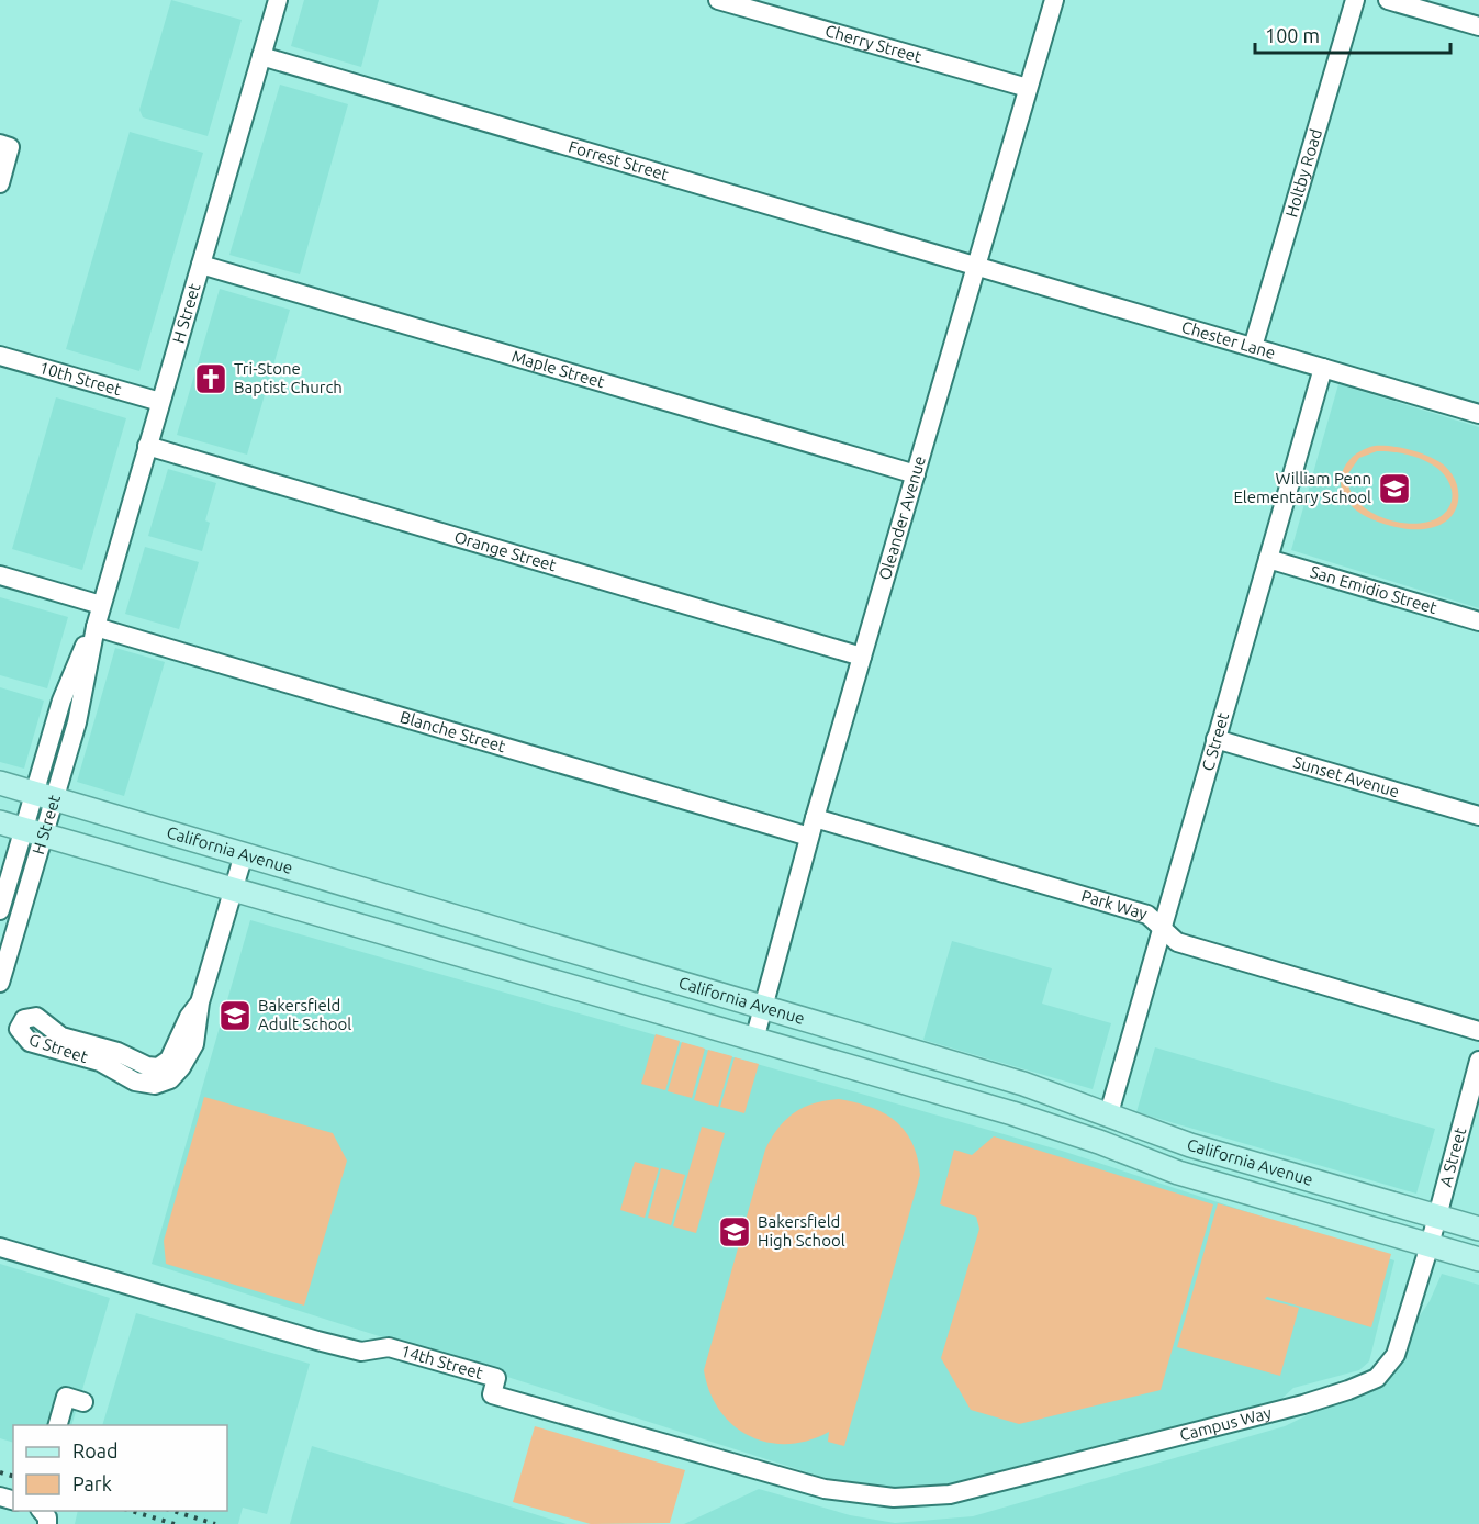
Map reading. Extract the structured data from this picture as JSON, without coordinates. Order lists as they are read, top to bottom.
{
  "streets": {
    "main road": ["California Avenue"],
    "street": [
      "Cherry Street",
      "Forrest Street",
      "Holtby Road",
      "H Street",
      "Chester Lane",
      "Maple Street",
      "10th Street",
      "Oleander Avenue",
      "Orange Street",
      "San Emidio Street",
      "Blanche Street",
      "C Street",
      "Sunset Avenue",
      "Park Way",
      "G Street",
      "A Street",
      "14th Street",
      "Campus Way"
    ]
  },
  "crossings": [
    ["Cherry Street", "Oleander Avenue"],
    ["Forrest Street", "H Street"],
    ["Forrest Street", "Chester Lane"],
    ["Forrest Street", "Oleander Avenue"],
    ["Holtby Road", "Chester Lane"],
    ["H Street", "Maple Street"],
    ["H Street", "10th Street"],
    ["H Street", "Orange Street"],
    ["H Street", "Blanche Street"],
    ["H Street", "California Avenue"],
    ["Chester Lane", "Oleander Avenue"],
    ["Chester Lane", "C Street"],
    ["Maple Street", "Oleander Avenue"],
    ["Oleander Avenue", "Orange Street"],
    ["Oleander Avenue", "Blanche Street"],
    ["Oleander Avenue", "California Avenue"],
    ["Oleander Avenue", "Park Way"],
    ["San Emidio Street", "C Street"],
    ["C Street", "Sunset Avenue"],
    ["C Street", "California Avenue"],
    ["C Street", "Park Way"],
    ["California Avenue", "G Street"],
    ["California Avenue", "A Street"],
    ["California Avenue", "Campus Way"],
    ["A Street", "Campus Way"],
    ["14th Street", "Campus Way"]
  ],
  "places": {
    "church": ["Tri-Stone Baptist Church"],
    "school or university": ["William Penn Elementary School", "Bakersfield Adult School", "Bakersfield High School"]
  },
  "legend": ["Road", "Park"],
  "scale_bar": "100 m"
}
